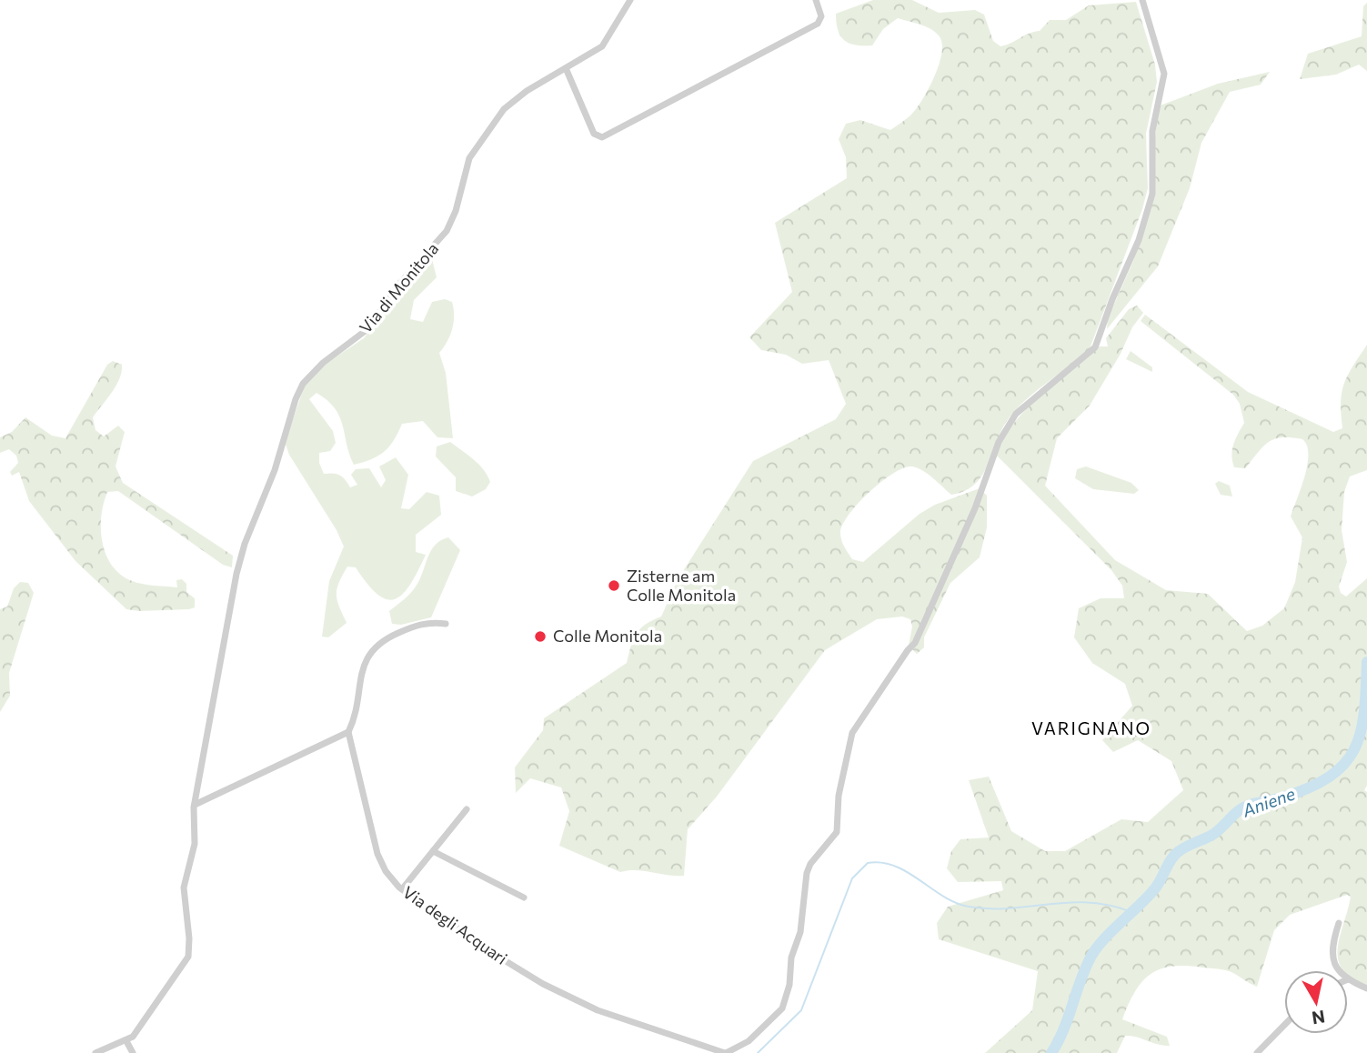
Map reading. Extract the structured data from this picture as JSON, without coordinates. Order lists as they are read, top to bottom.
{
  "streets": {
    "street": ["Via di Monitola", "Via degli Acquari"]
  },
  "districts": ["VARIGNANO"],
  "water": ["Aniene"],
  "places": ["Zisterne am Colle Monitola", "Colle Monitola"],
  "north": "bottom"
}
